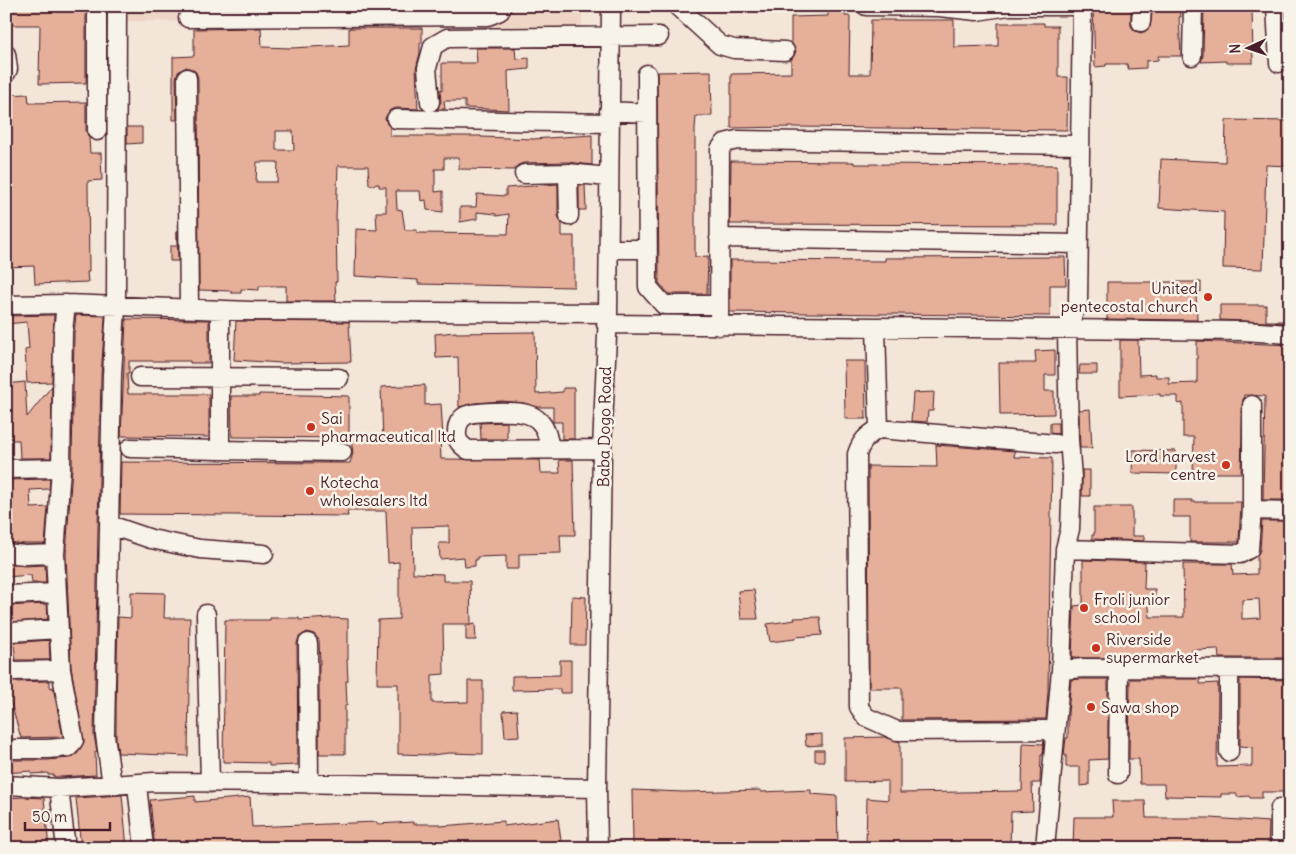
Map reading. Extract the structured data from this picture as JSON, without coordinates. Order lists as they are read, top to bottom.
{
  "streets": {
    "street": ["Baba Dogo Road"]
  },
  "places": [
    "United pentecostal church",
    "Sai pharmaceutical ltd",
    "Lord harvest centre",
    "Kotecha wholesalers ltd",
    "Froli junior school",
    "Riverside supermarket",
    "Sawa shop"
  ],
  "scale_bar": "50 m",
  "north": "left"
}
